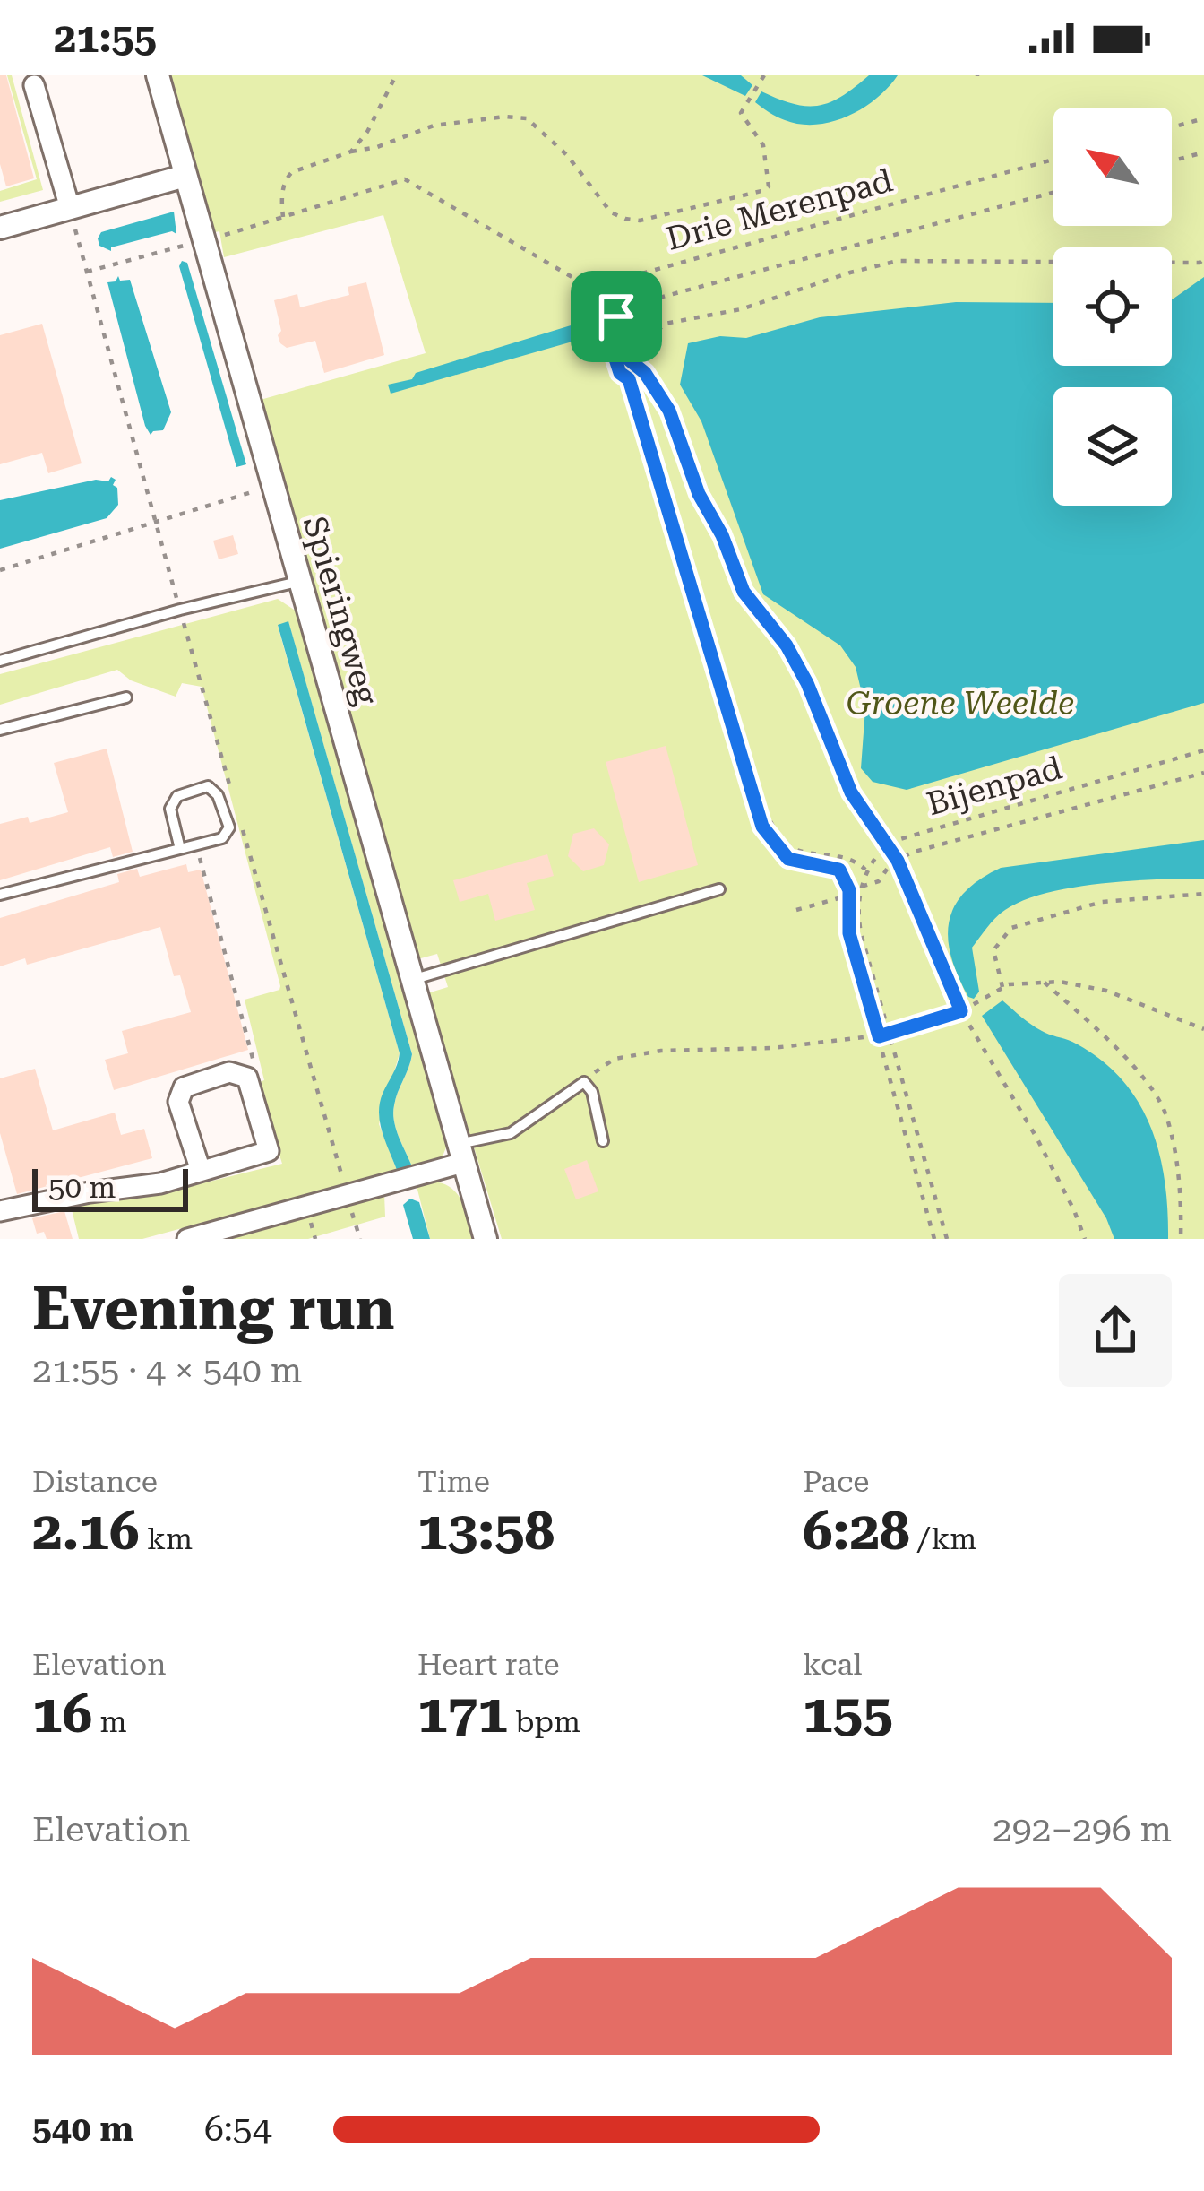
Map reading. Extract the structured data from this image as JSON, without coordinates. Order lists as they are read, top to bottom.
{
  "streets": {
    "street": ["Spieringweg"],
    "path": ["Drie Merenpad", "Bijenpad"]
  },
  "crossings": [
    ["Drie Merenpad", "Spieringweg"]
  ],
  "parks": ["Groene Weelde"],
  "scale_bar": "50 m",
  "north": "top left",
  "page": {
    "status": "21:55",
    "scale": "50 m",
    "heading": ["Evening run", "21:55 · 4 × 540 m"],
    "stats": [
      ["Distance", "2.16 km"],
      ["Time", "13:58"],
      ["Pace", "6:28 /km"],
      ["Elevation", "16 m"],
      ["Heart rate", "171 bpm"],
      ["kcal", "155"]
    ],
    "chart": ["Elevation", "292–296 m"],
    "list": [
      {
        "name": "540 m",
        "note": "6:54"
      }
    ]
  }
}
